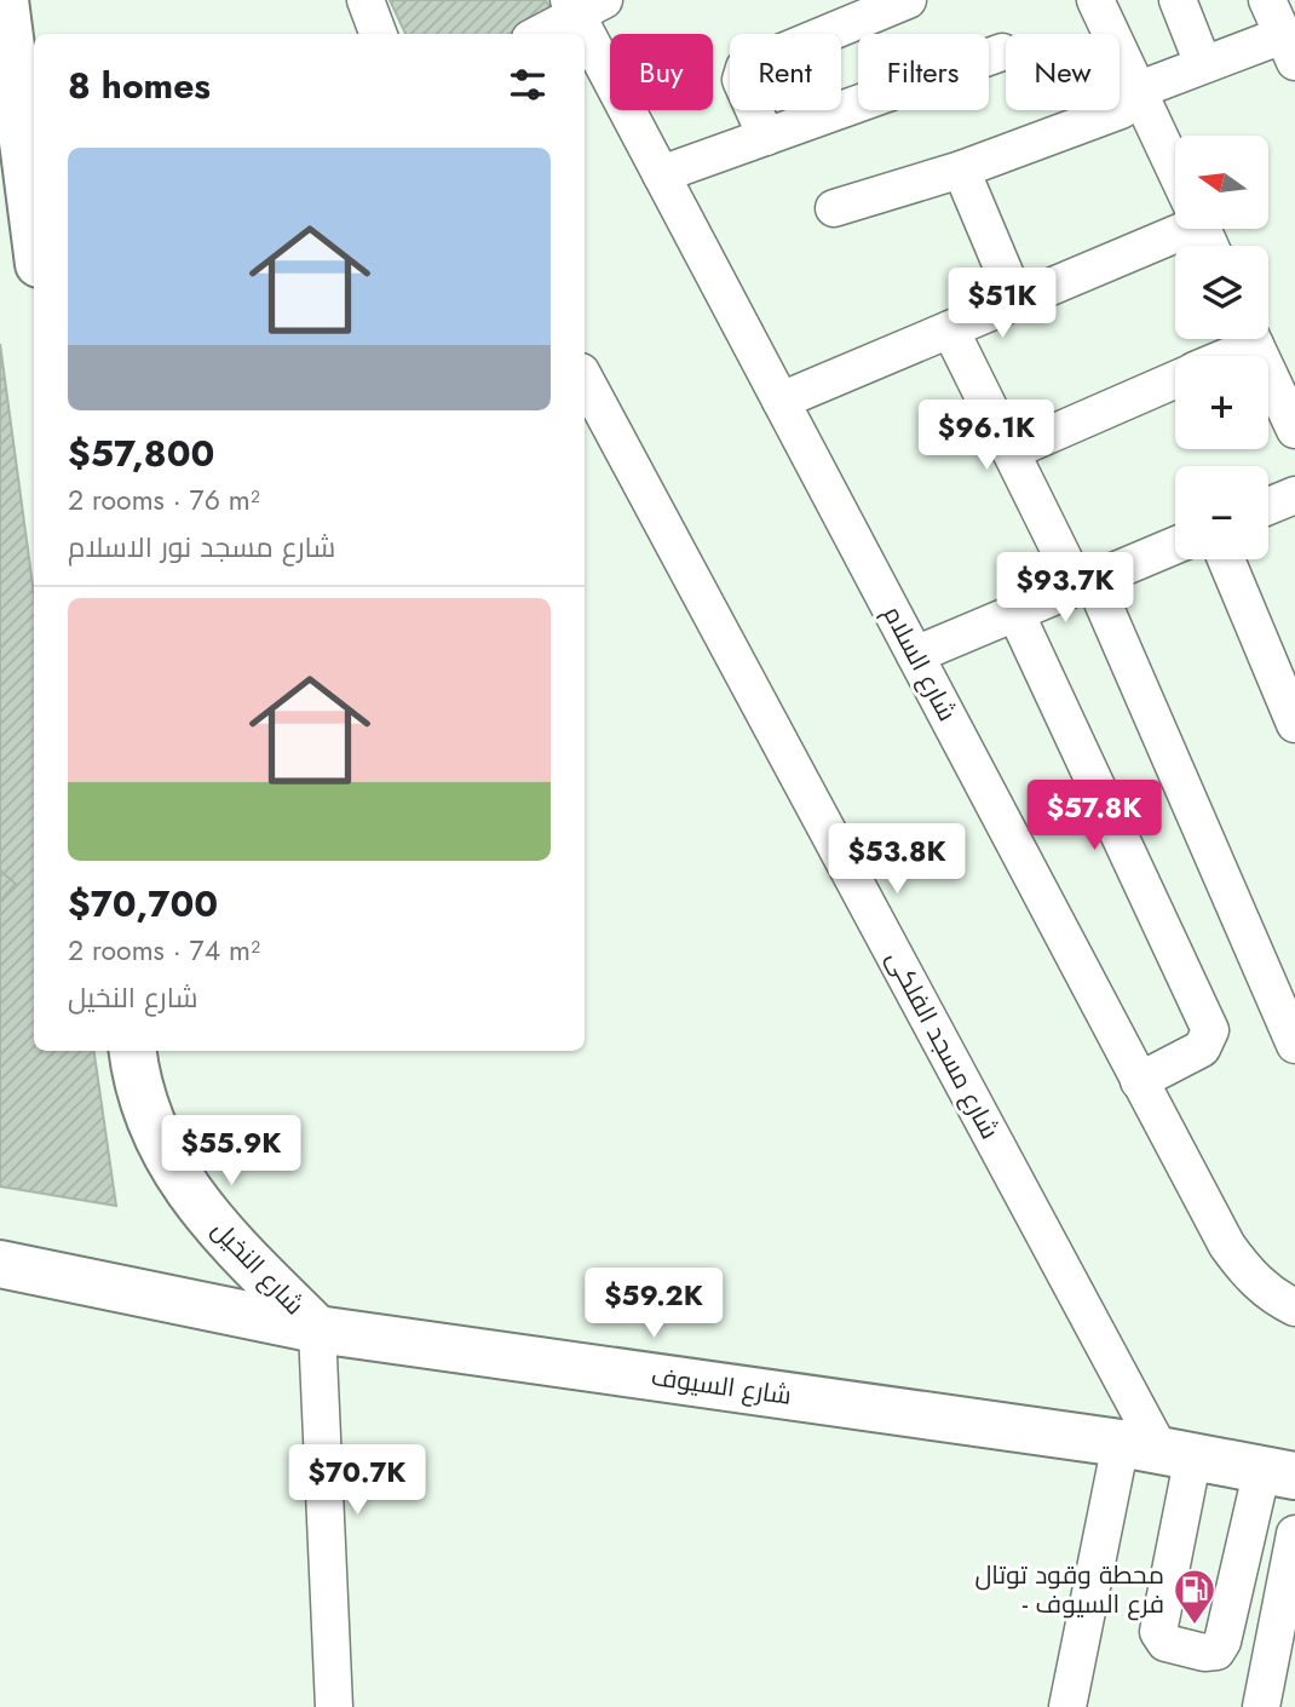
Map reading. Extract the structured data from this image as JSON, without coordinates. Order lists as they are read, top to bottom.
{
  "streets": {
    "main road": ["شارع النخيل", "شارع السيوف"],
    "street": ["شارع السلام", "شارع مسجد الفلكى"]
  },
  "crossings": [
    ["شارع مسجد الفلكى", "شارع السيوف"],
    ["شارع النخيل", "شارع السيوف"]
  ],
  "places": {
    "fuel station": ["محطة وقود توتال - فرع السيوف"]
  },
  "north": "left",
  "page": {
    "chip": [
      "Buy",
      "Rent",
      "Filters",
      "New"
    ],
    "heading": "8 homes",
    "map_buttons": ["+", "−"],
    "list": [
      {
        "name": "$57,800",
        "note": "2 rooms · 76 m² · شارع مسجد نور الاسلام"
      },
      {
        "name": "$70,700",
        "note": "2 rooms · 74 m² · شارع النخيل"
      }
    ],
    "price": [
      "$51K",
      "$96.1K",
      "$93.7K",
      "$57.8K",
      "$53.8K",
      "$55.9K",
      "$59.2K",
      "$70.7K"
    ]
  }
}
